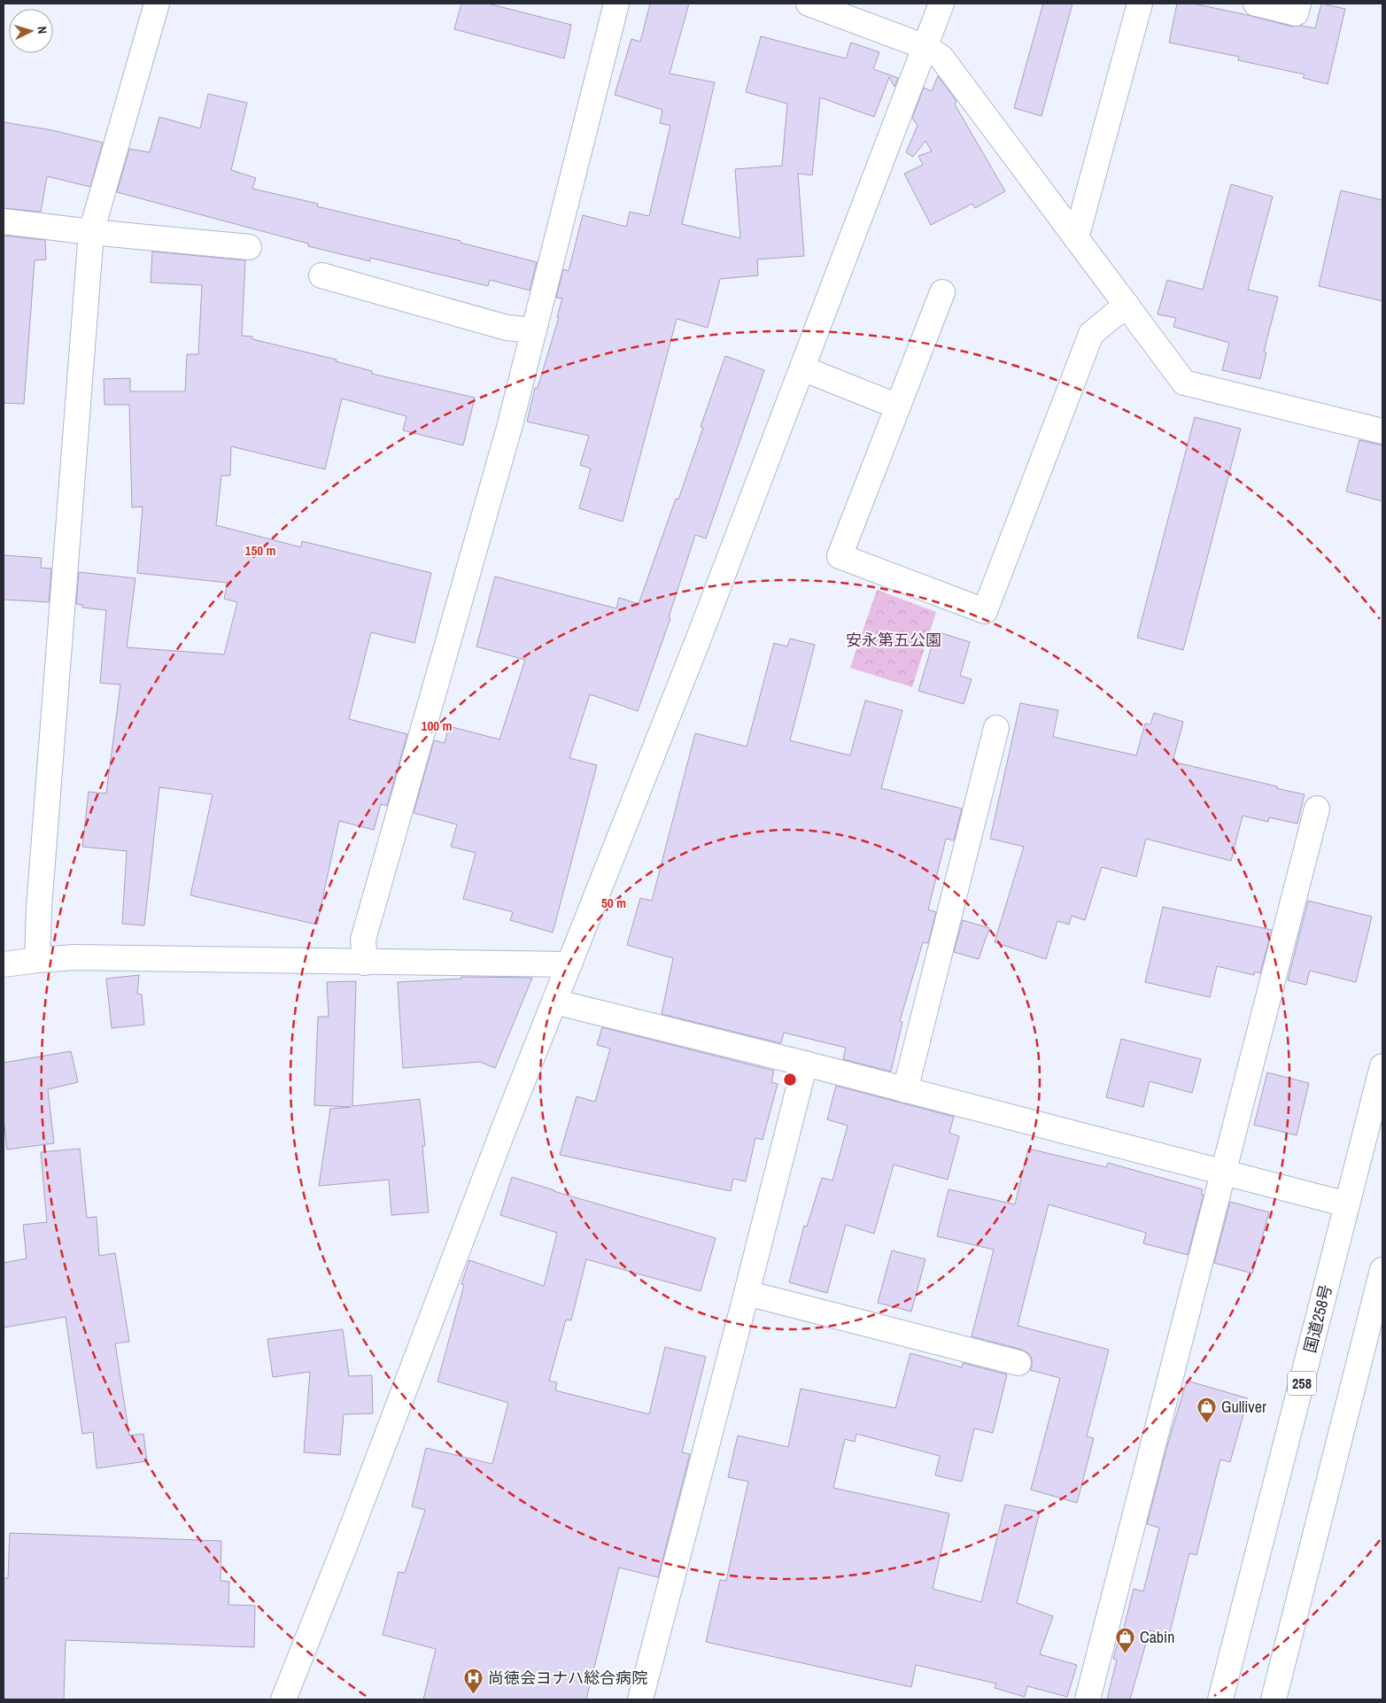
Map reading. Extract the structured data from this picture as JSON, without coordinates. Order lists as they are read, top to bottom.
{
  "streets": {
    "main road": ["国道258号", "258"]
  },
  "parks": ["安永第五公園"],
  "places": {
    "shop": ["Gulliver", "Cabin"],
    "hospital": ["尚徳会ヨナハ総合病院"]
  },
  "north": "right",
  "rings": ["150 m", "100 m", "50 m"]
}
